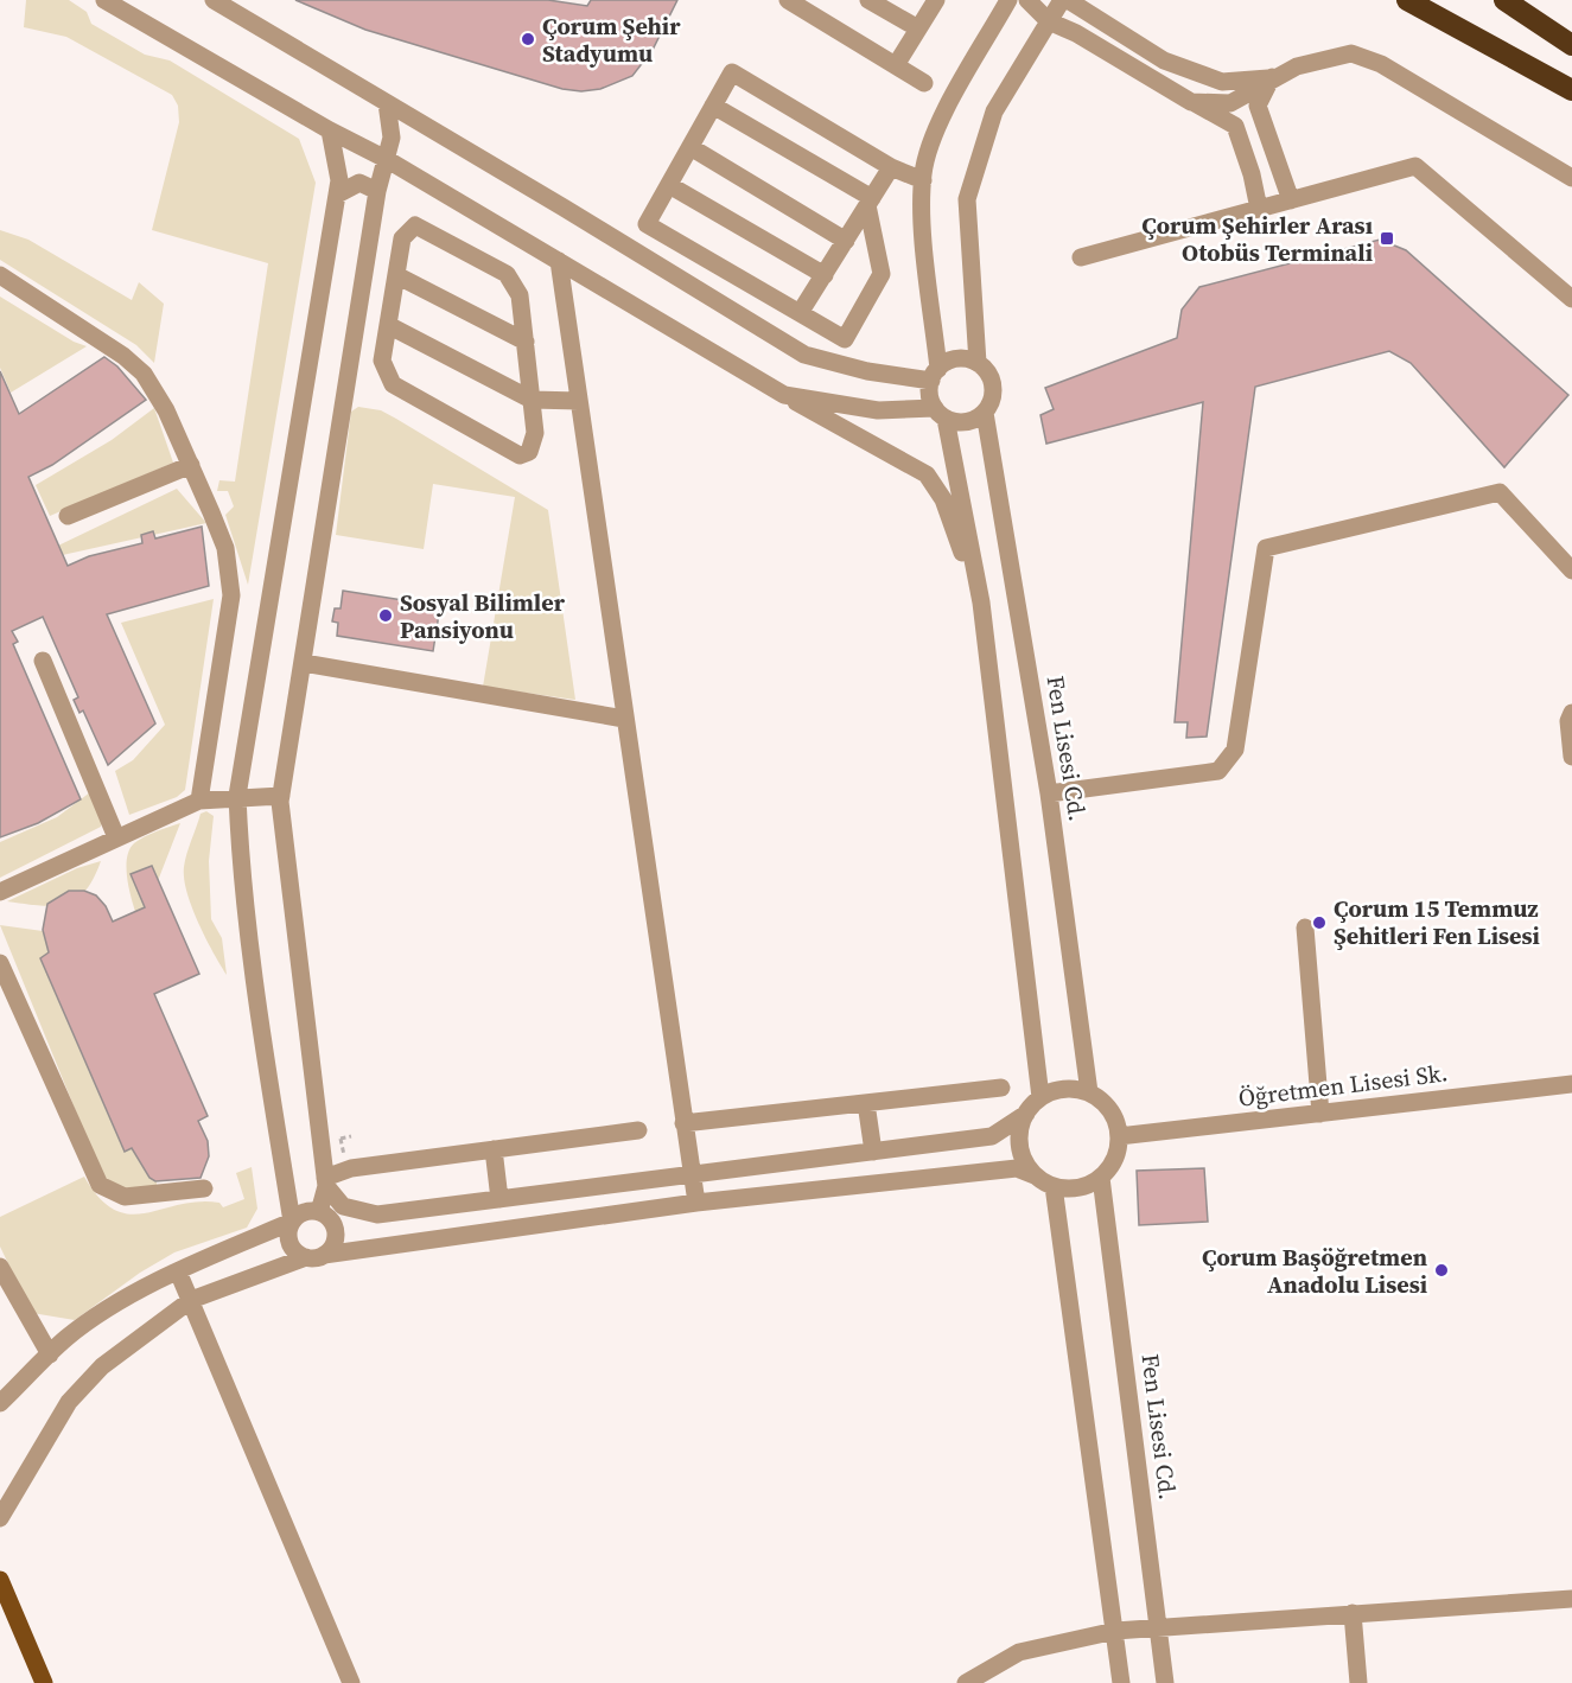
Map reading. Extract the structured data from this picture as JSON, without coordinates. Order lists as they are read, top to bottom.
{
  "streets": {
    "street": ["Fen Lisesi Cd.", "Öğretmen Lisesi Sk."]
  },
  "crossings": [
    ["Fen Lisesi Cd.", "Öğretmen Lisesi Sk."]
  ],
  "places": {
    "other": [
      "Çorum Şehir Stadyumu",
      "Sosyal Bilimler Pansiyonu",
      "Çorum 15 Temmuz Şehitleri Fen Lisesi",
      "Çorum Başöğretmen Anadolu Lisesi"
    ],
    "transit": ["Çorum Şehirler Arası Otobüs Terminali"]
  }
}
